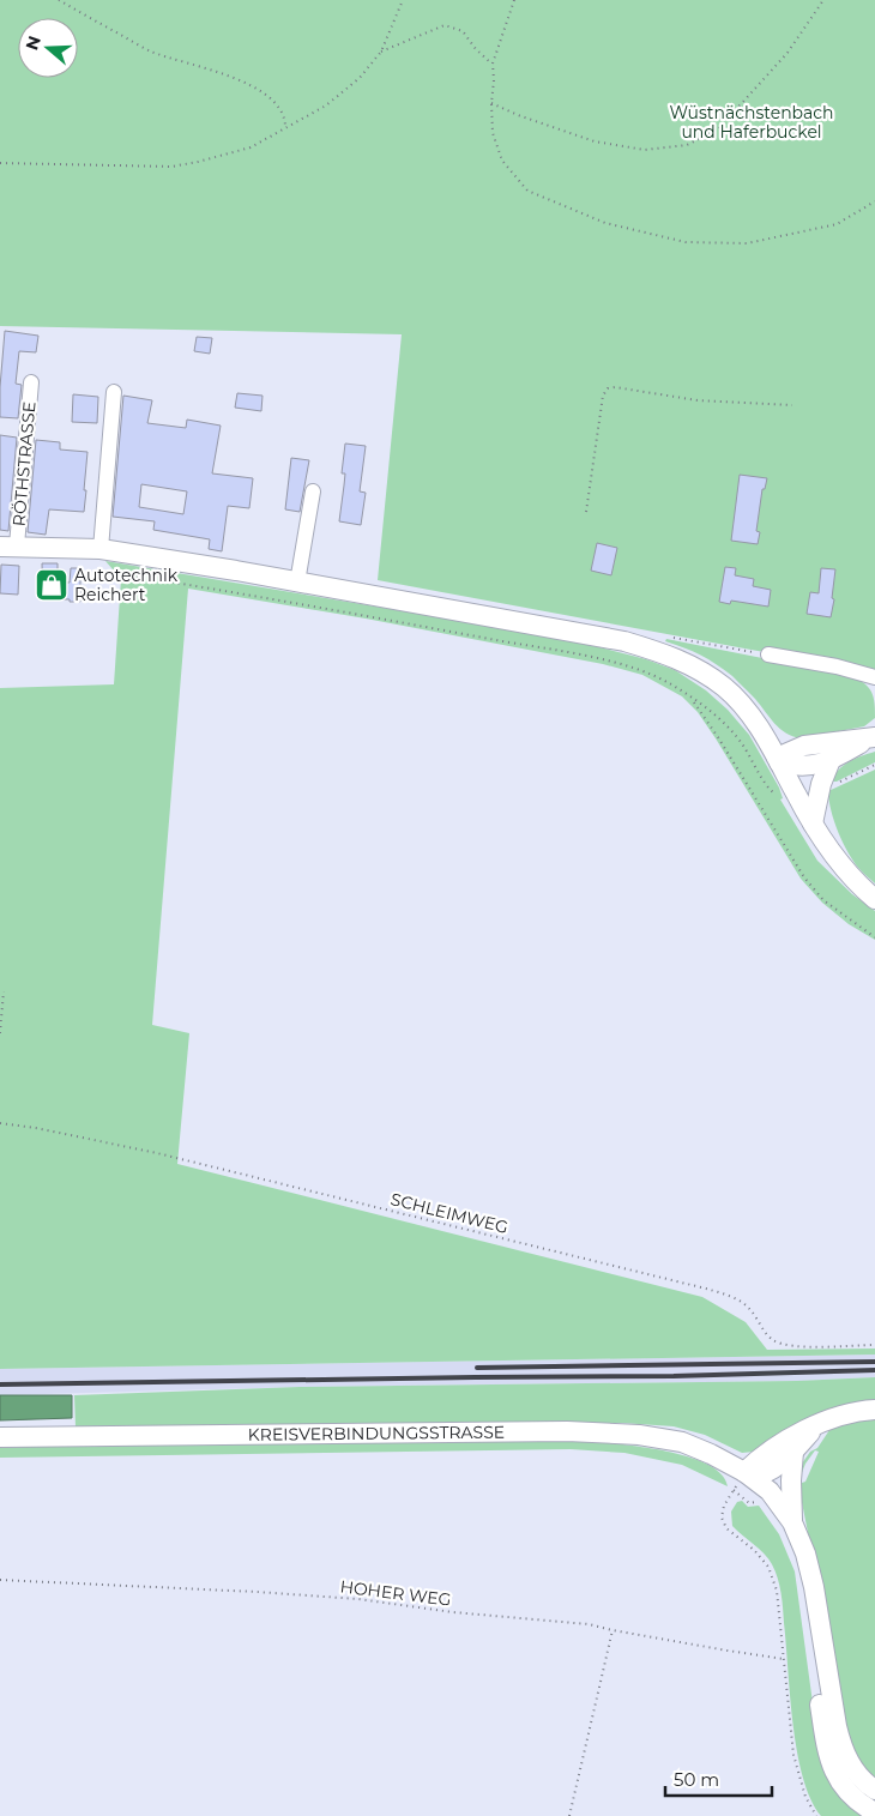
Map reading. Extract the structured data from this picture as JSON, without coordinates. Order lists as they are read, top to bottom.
{
  "streets": {
    "main road": ["KREISVERBINDUNGSSTRASSE"],
    "street": ["RÖTHSTRASSE"],
    "path": ["SCHLEIMWEG", "HOHER WEG"]
  },
  "parks": ["Wüstnächstenbach und Haferbuckel"],
  "places": {
    "shop": ["Autotechnik Reichert"]
  },
  "scale_bar": "50 m",
  "north": "left"
}
